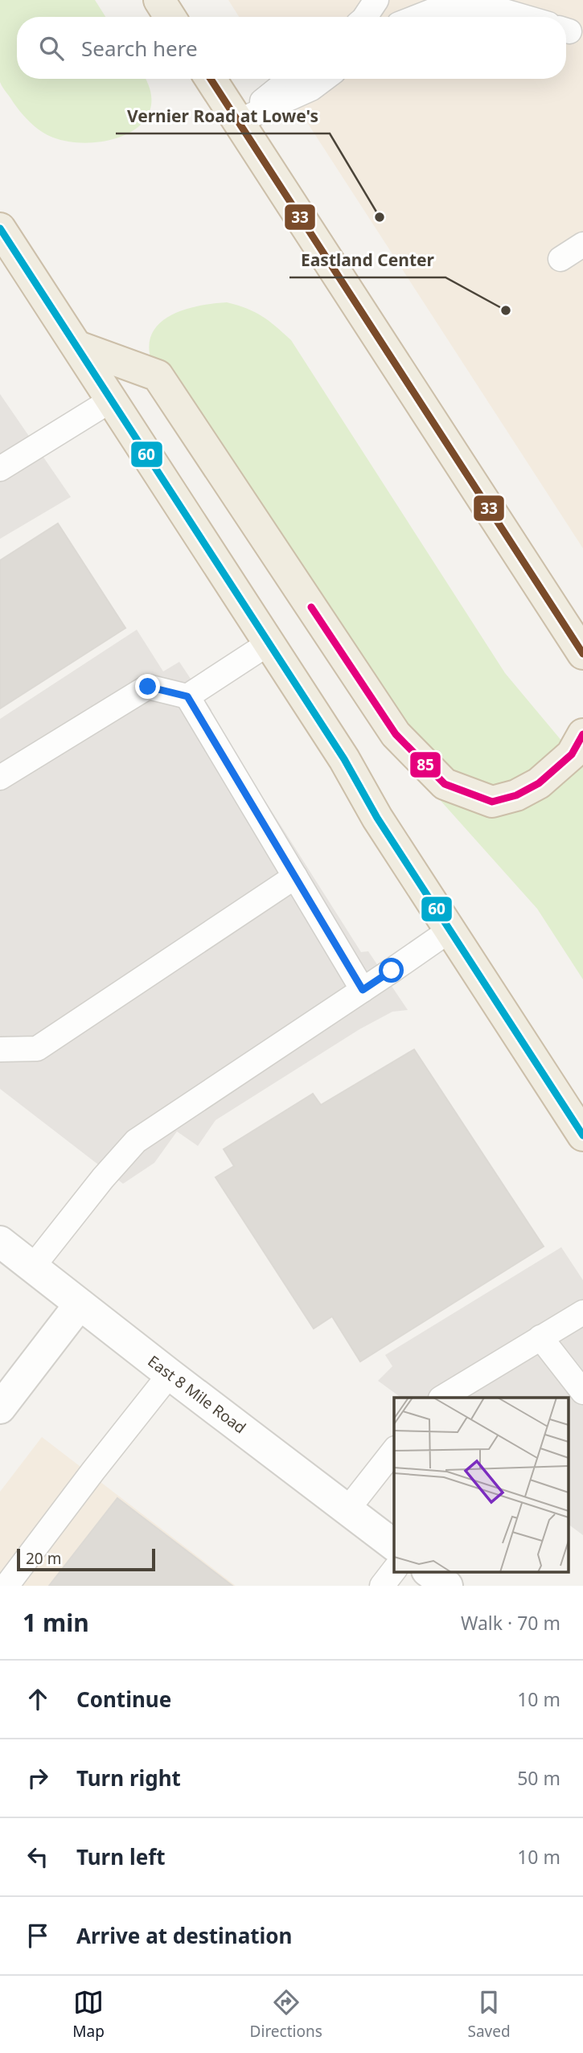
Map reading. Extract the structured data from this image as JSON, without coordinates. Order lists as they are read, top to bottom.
{
  "streets": {
    "street": ["East 8 Mile Road"]
  },
  "places": ["Vernier Road at Lowe's", "Eastland Center"],
  "lines": ["transit line 33", "transit line 60", "transit line 85"],
  "scale_bar": "20 m",
  "page": {
    "search": "Search here",
    "scale": "20 m",
    "heading": ["1 min", "Walk · 70 m"],
    "list": [
      ["Continue", "10 m"],
      ["Turn right", "50 m"],
      ["Turn left", "10 m"],
      "Arrive at destination"
    ],
    "nav": ["Map", "Directions", "Saved"]
  }
}
